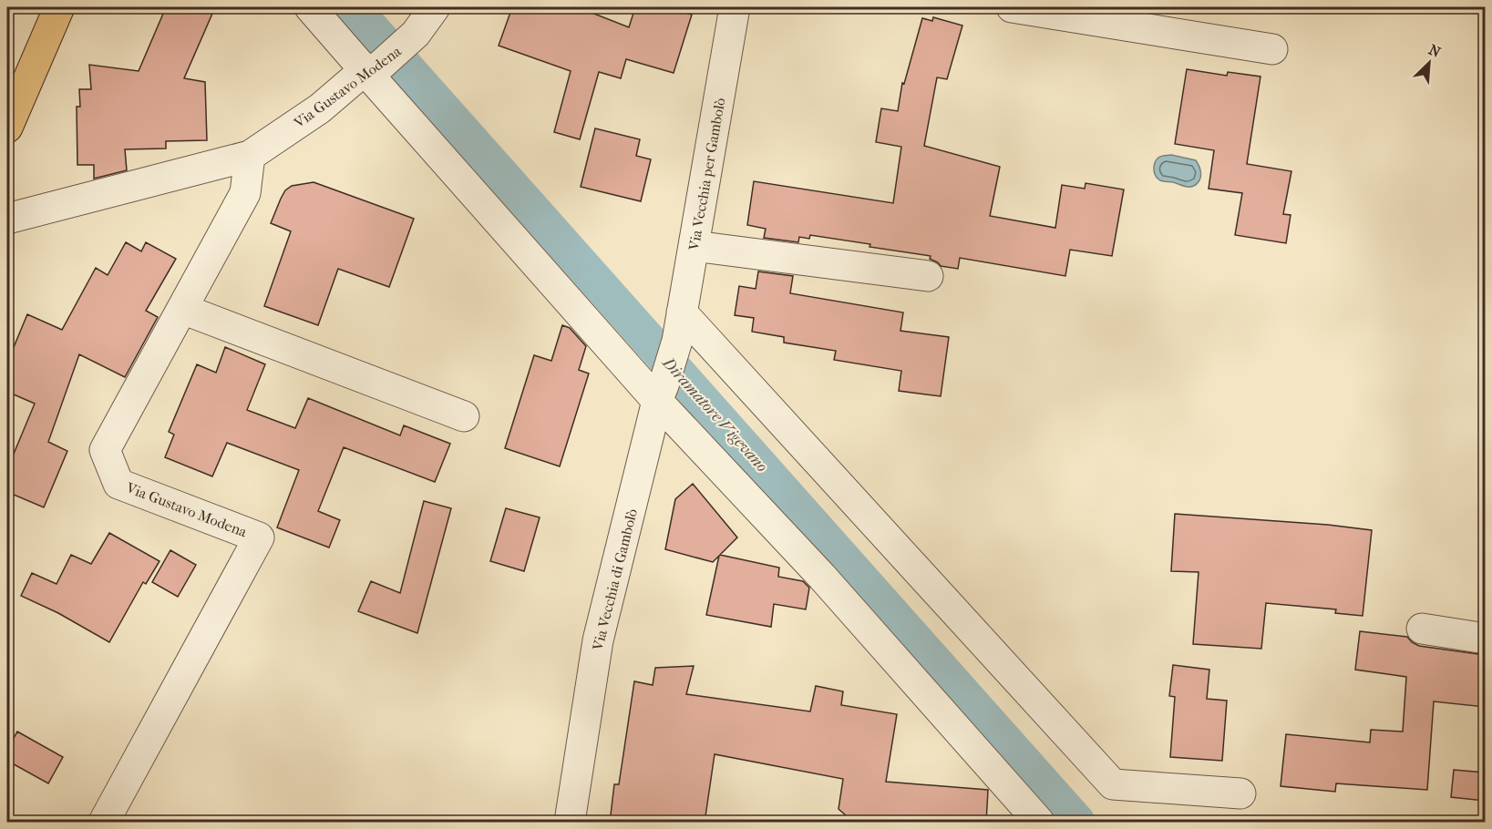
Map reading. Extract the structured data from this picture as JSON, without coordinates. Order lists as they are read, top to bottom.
{
  "streets": {
    "street": ["Via Gustavo Modena", "Via Vecchia per Gambolò", "Via Vecchia di Gambolò"]
  },
  "crossings": [
    ["Via Vecchia per Gambolò", "Via Vecchia di Gambolò"]
  ],
  "water": ["Diramatore Vigevano"],
  "north": "top right"
}
